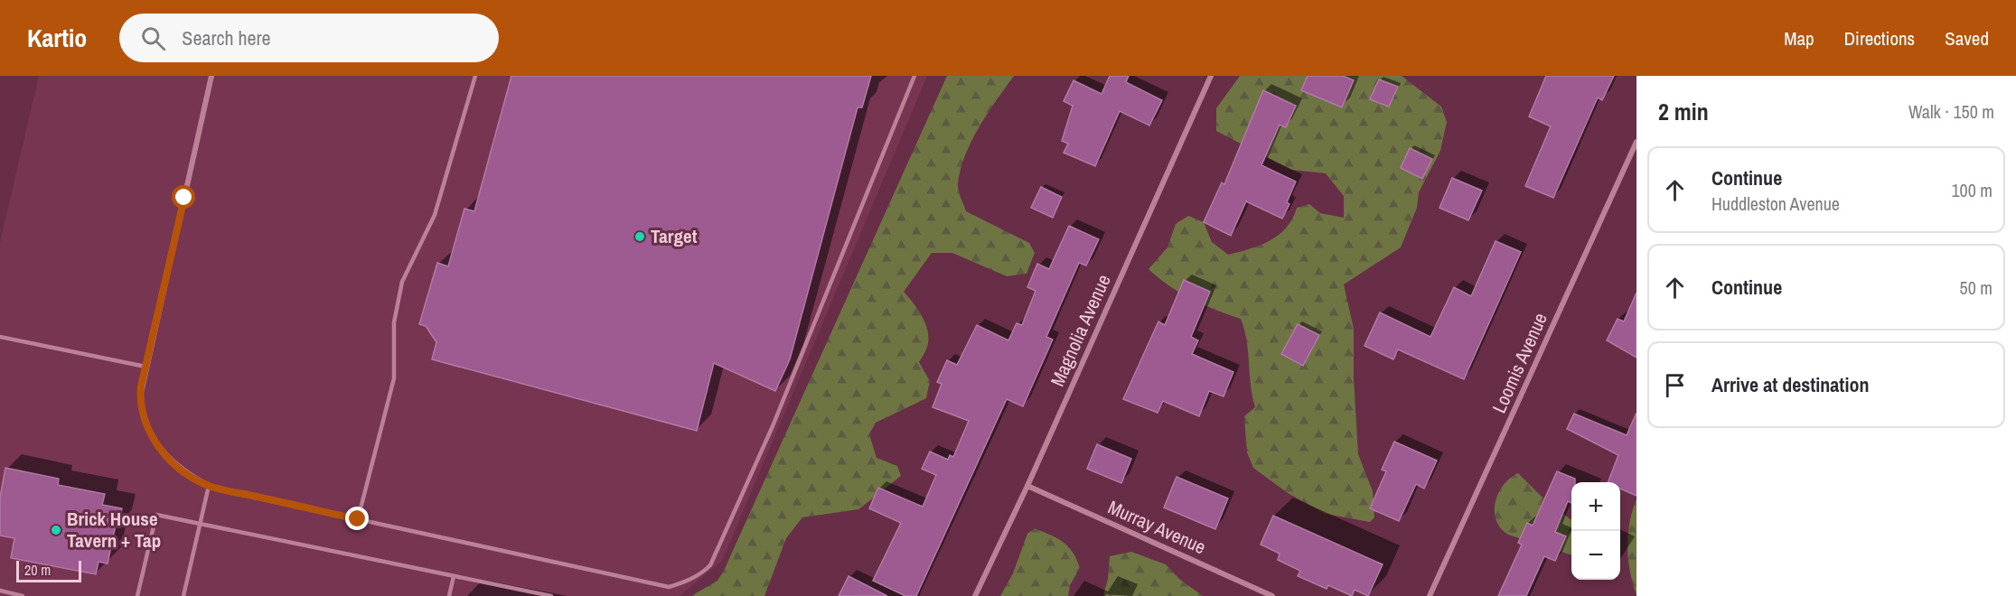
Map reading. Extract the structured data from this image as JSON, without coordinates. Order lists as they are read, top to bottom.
{
  "streets": {
    "street": ["Magnolia Avenue", "Loomis Avenue", "Murray Avenue"]
  },
  "crossings": [
    ["Magnolia Avenue", "Murray Avenue"]
  ],
  "places": ["Target", "Brick House Tavern + Tap"],
  "scale_bar": "20 m",
  "page": {
    "header": "Kartio",
    "search": "Search here",
    "nav": ["Map", "Directions", "Saved"],
    "heading": ["2 min", "Walk · 150 m"],
    "list": [
      ["Continue", "Huddleston Avenue", "100 m"],
      ["Continue", "50 m"],
      "Arrive at destination"
    ],
    "map_buttons": ["+", "−"],
    "scale": "20 m"
  }
}
